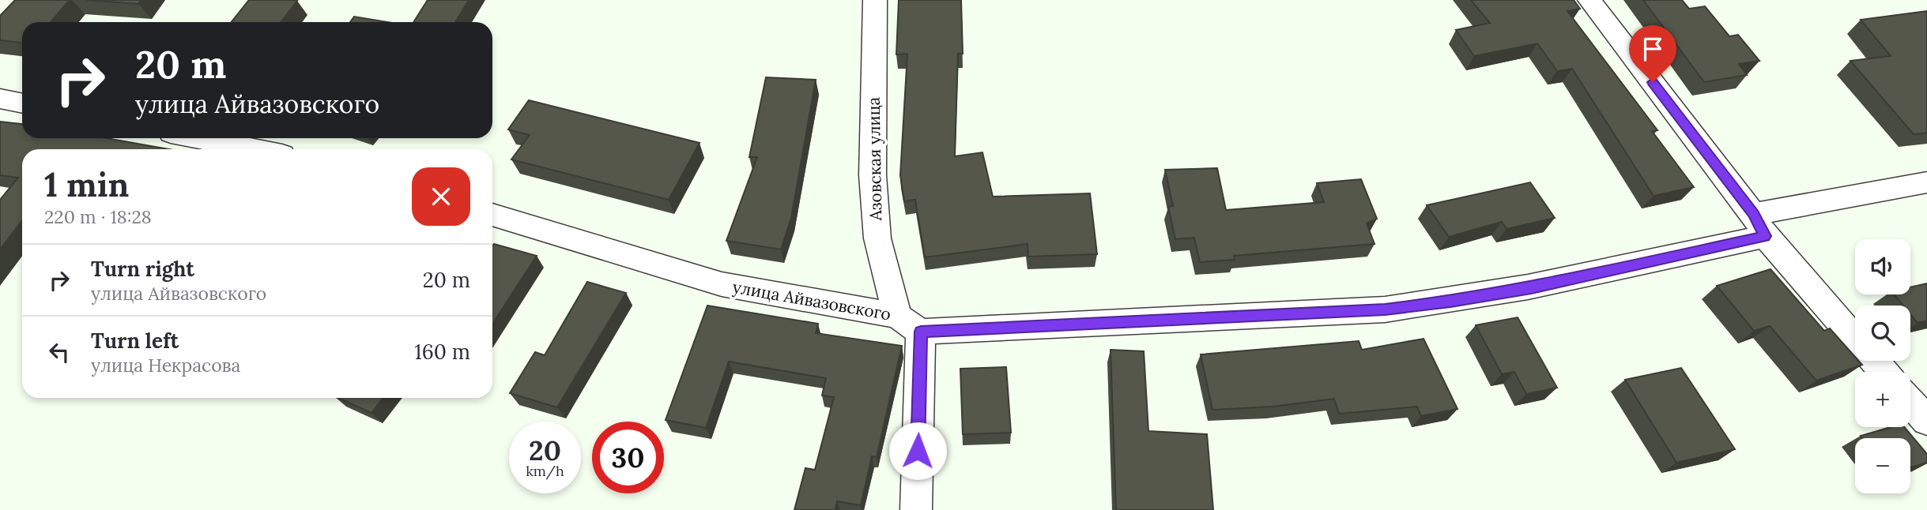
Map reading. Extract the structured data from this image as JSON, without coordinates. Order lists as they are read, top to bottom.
{
  "streets": {
    "street": ["Азовская улица", "улица Айвазовского"]
  },
  "crossings": [
    ["Азовская улица", "улица Айвазовского"]
  ],
  "page": {
    "turn": ["20 m", "улица Айвазовского"],
    "heading": ["1 min", "220 m · 18:28"],
    "map_buttons": ["+", "−"],
    "list": [
      {
        "name": "Turn right",
        "note": "улица Айвазовского",
        "value": "20 m"
      },
      {
        "name": "Turn left",
        "note": "улица Некрасова",
        "value": "160 m"
      }
    ],
    "speed": "20 km/h",
    "limit": "30"
  }
}
